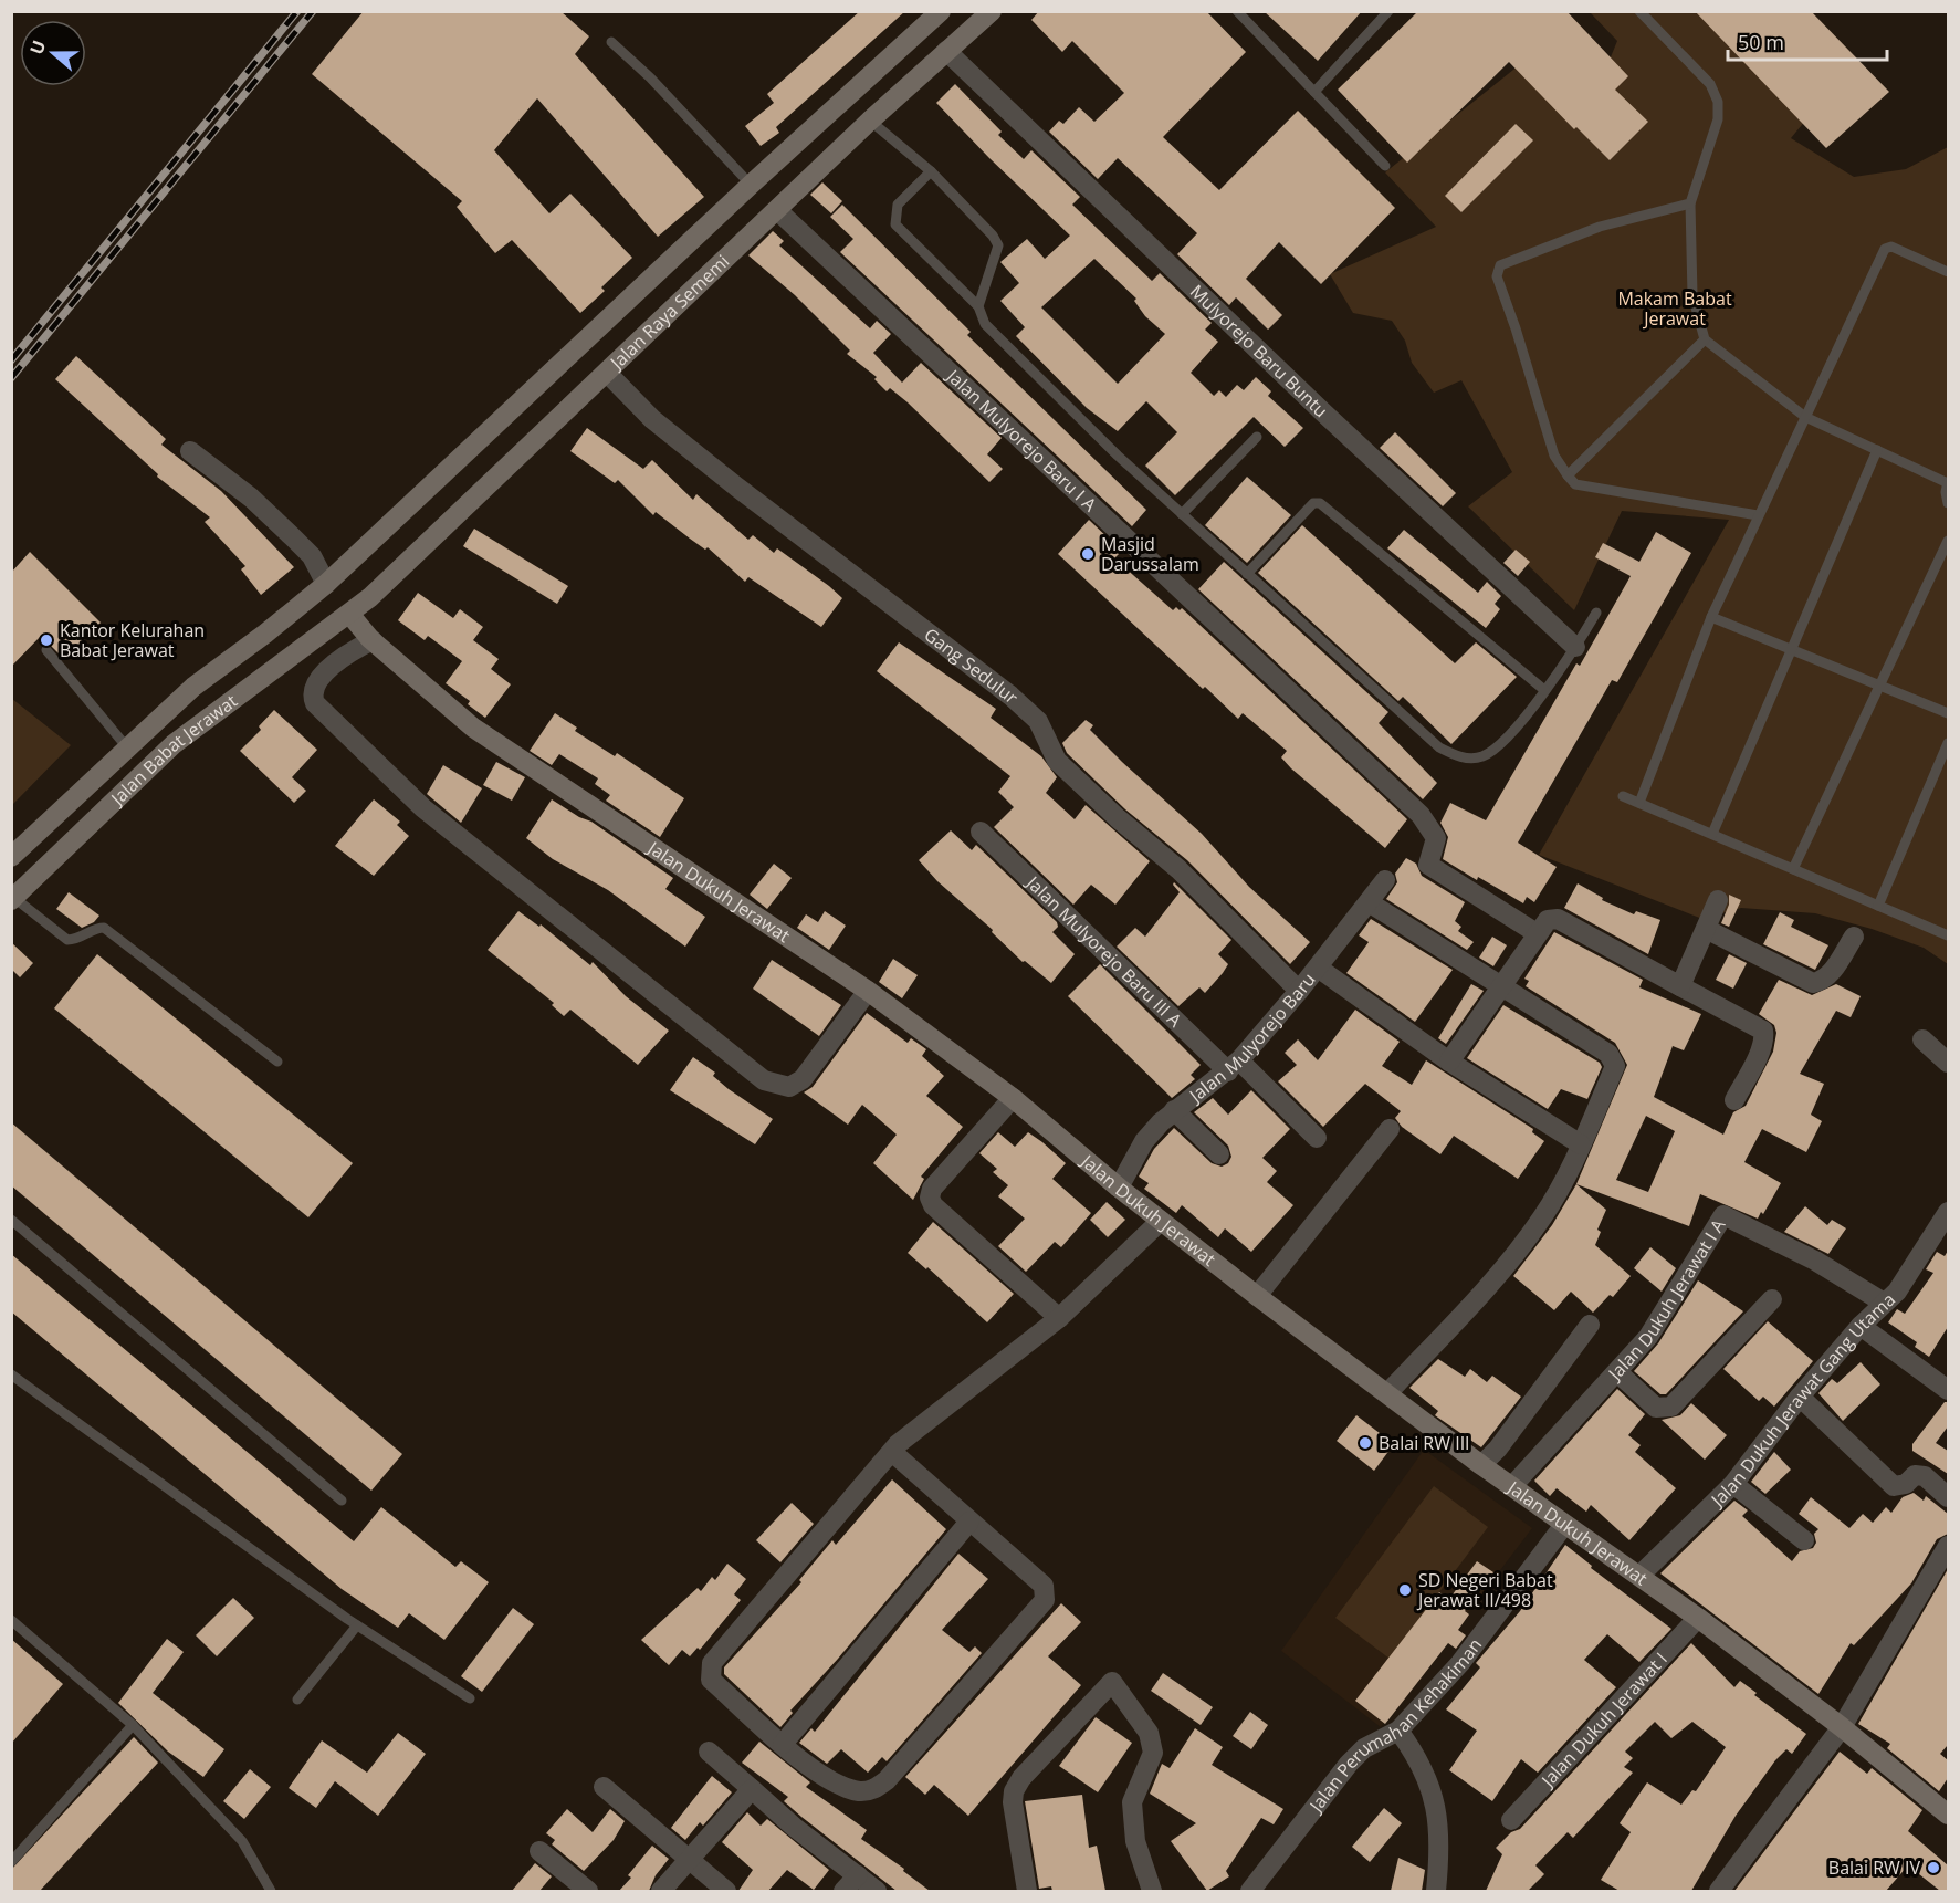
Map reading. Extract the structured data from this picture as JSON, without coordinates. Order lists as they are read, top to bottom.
{
  "streets": {
    "main road": ["Jalan Raya Sememi", "Jalan Babat Jerawat", "Jalan Dukuh Jerawat"],
    "street": [
      "Mulyorejo Baru Buntu",
      "Jalan Mulyorejo Baru I A",
      "Gang Sedulur",
      "Jalan Mulyorejo Baru III A",
      "Jalan Mulyorejo Baru",
      "Jalan Dukuh Jerawat I A",
      "Jalan Dukuh Jerawat Gang Utama",
      "Jalan Dukuh Jerawat I",
      "Jalan Perumahan Kehakiman"
    ]
  },
  "crossings": [
    ["Jalan Raya Sememi", "Mulyorejo Baru Buntu"],
    ["Jalan Raya Sememi", "Jalan Mulyorejo Baru I A"],
    ["Jalan Raya Sememi", "Gang Sedulur"],
    ["Jalan Raya Sememi", "Jalan Babat Jerawat"],
    ["Jalan Raya Sememi", "Jalan Dukuh Jerawat"],
    ["Gang Sedulur", "Jalan Mulyorejo Baru"],
    ["Jalan Babat Jerawat", "Jalan Dukuh Jerawat"],
    ["Jalan Dukuh Jerawat", "Jalan Mulyorejo Baru"],
    ["Jalan Dukuh Jerawat", "Jalan Dukuh Jerawat I A"],
    ["Jalan Dukuh Jerawat", "Jalan Dukuh Jerawat Gang Utama"],
    ["Jalan Dukuh Jerawat", "Jalan Dukuh Jerawat I"],
    ["Jalan Dukuh Jerawat", "Jalan Perumahan Kehakiman"],
    ["Jalan Mulyorejo Baru III A", "Jalan Mulyorejo Baru"],
    ["Jalan Dukuh Jerawat I A", "Jalan Dukuh Jerawat Gang Utama"]
  ],
  "parks": ["Makam Babat Jerawat"],
  "places": [
    "Masjid Darussalam",
    "Kantor Kelurahan Babat Jerawat",
    "Balai RW III",
    "SD Negeri Babat Jerawat II/498",
    "Balai RW IV"
  ],
  "scale_bar": "50 m",
  "north": "left"
}
